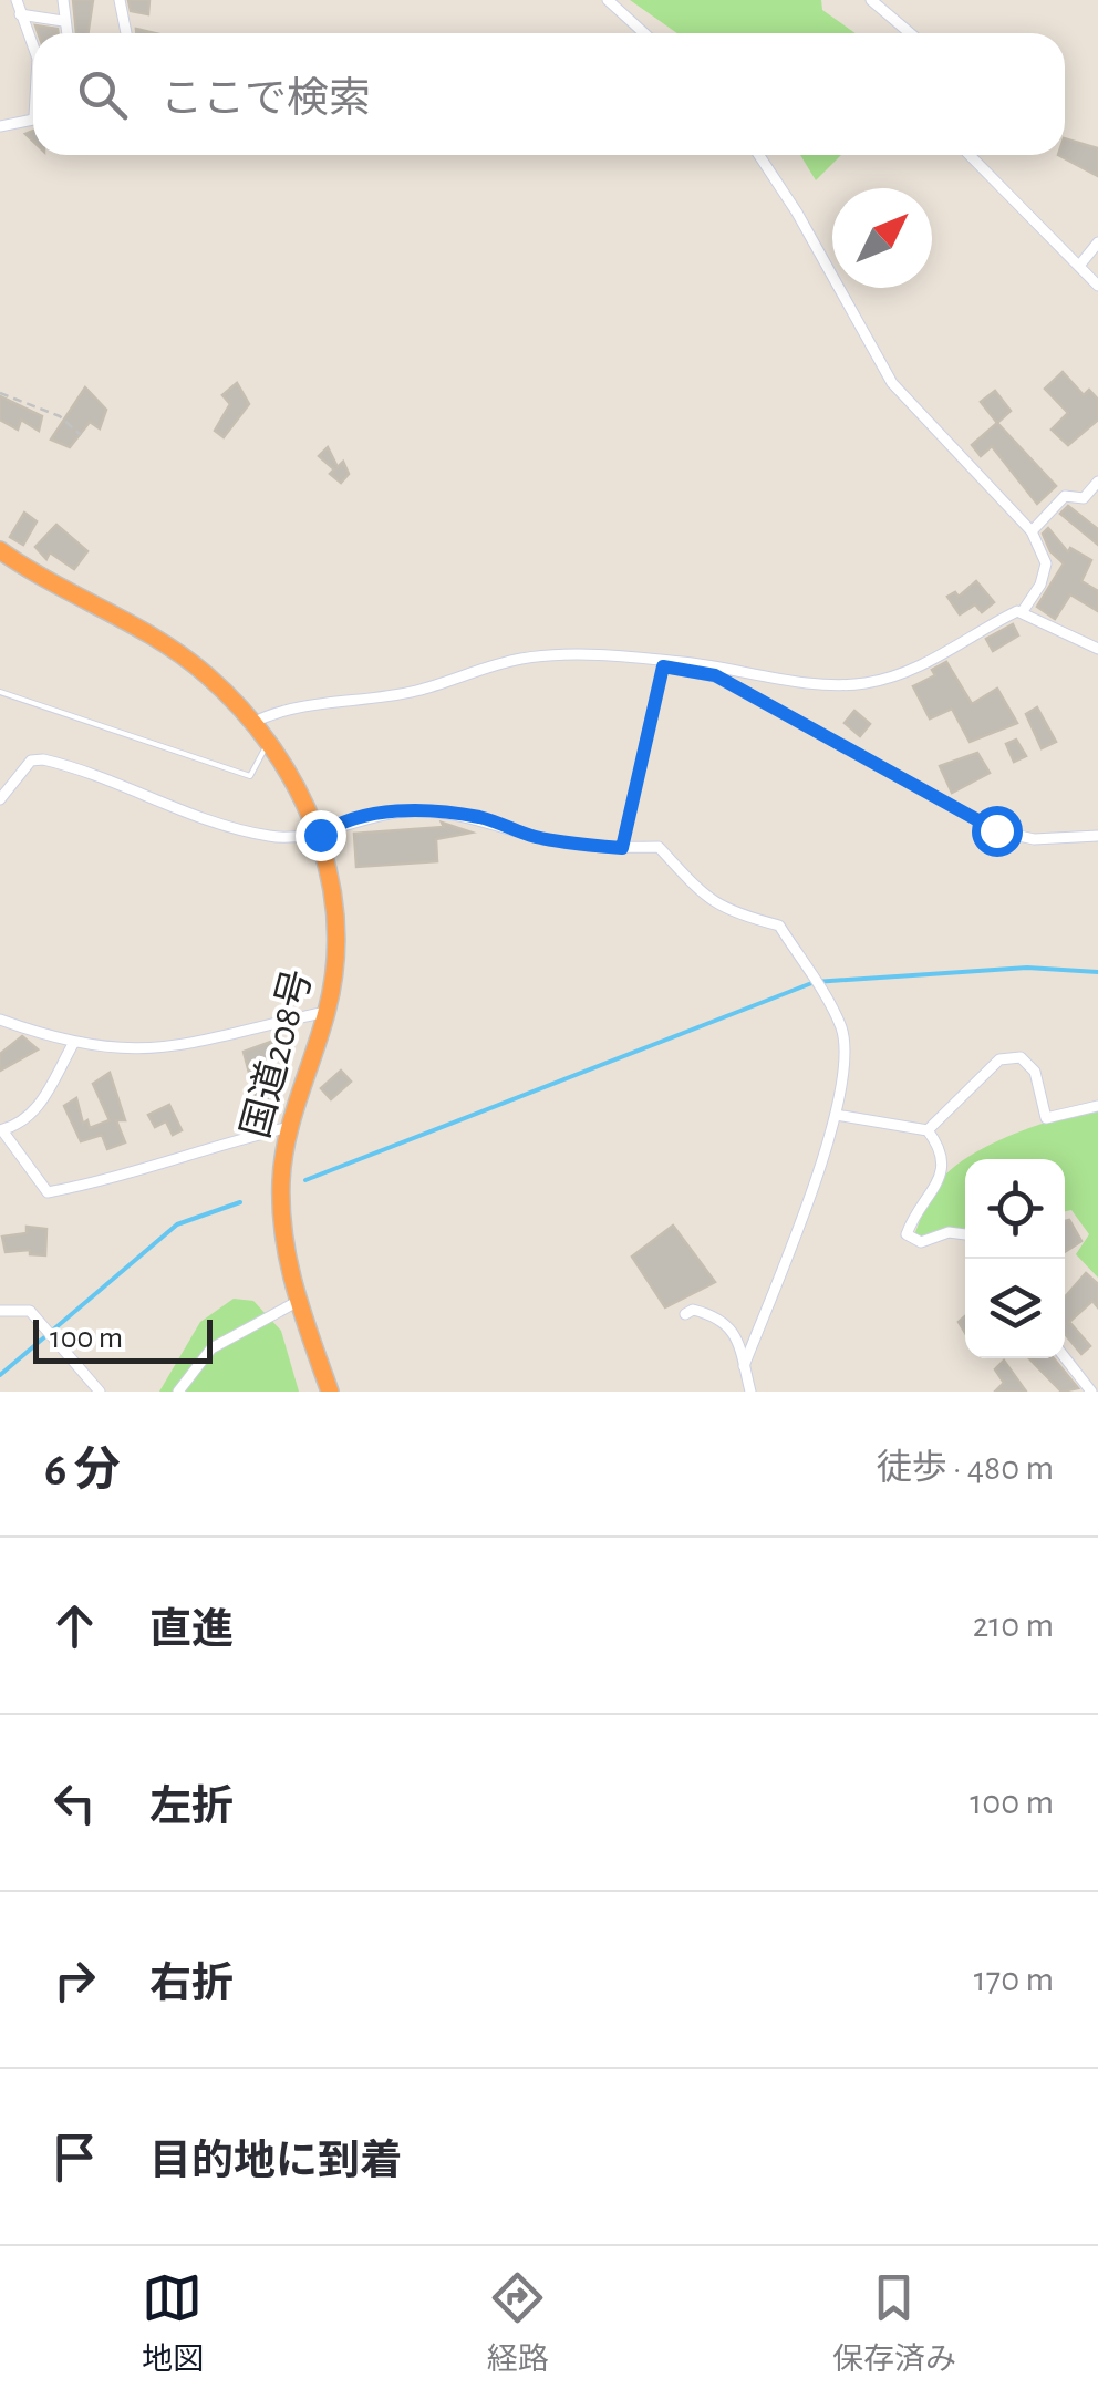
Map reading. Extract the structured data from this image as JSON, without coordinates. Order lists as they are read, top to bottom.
{
  "streets": {
    "highway": ["国道208号"]
  },
  "scale_bar": "100 m",
  "north": "top right",
  "page": {
    "search": "ここで検索",
    "scale": "100 m",
    "heading": ["6 分", "徒歩 · 480 m"],
    "list": [
      ["直進", "210 m"],
      ["左折", "100 m"],
      ["右折", "170 m"],
      "目的地に到着"
    ],
    "nav": ["地図", "経路", "保存済み"]
  }
}
